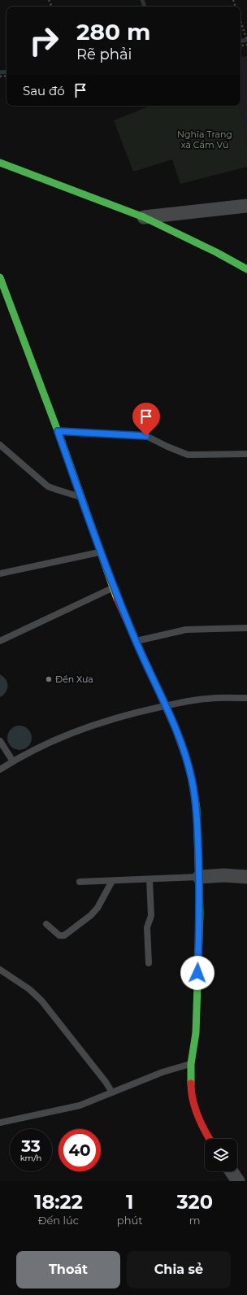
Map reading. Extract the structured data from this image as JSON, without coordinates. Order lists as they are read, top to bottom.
{
  "parks": ["Nghĩa Trang xã Cẩm Vũ"],
  "places": ["Đền Xưa"],
  "page": {
    "turn": ["280 m", "Rẽ phải"],
    "then": "Sau đó",
    "speed": "33 km/h",
    "limit": "40",
    "eta": [
      "18:22",
      "Đến lúc",
      "1",
      "phút",
      "320",
      "m"
    ],
    "buttons": ["Thoát", "Chia sẻ"]
  }
}
